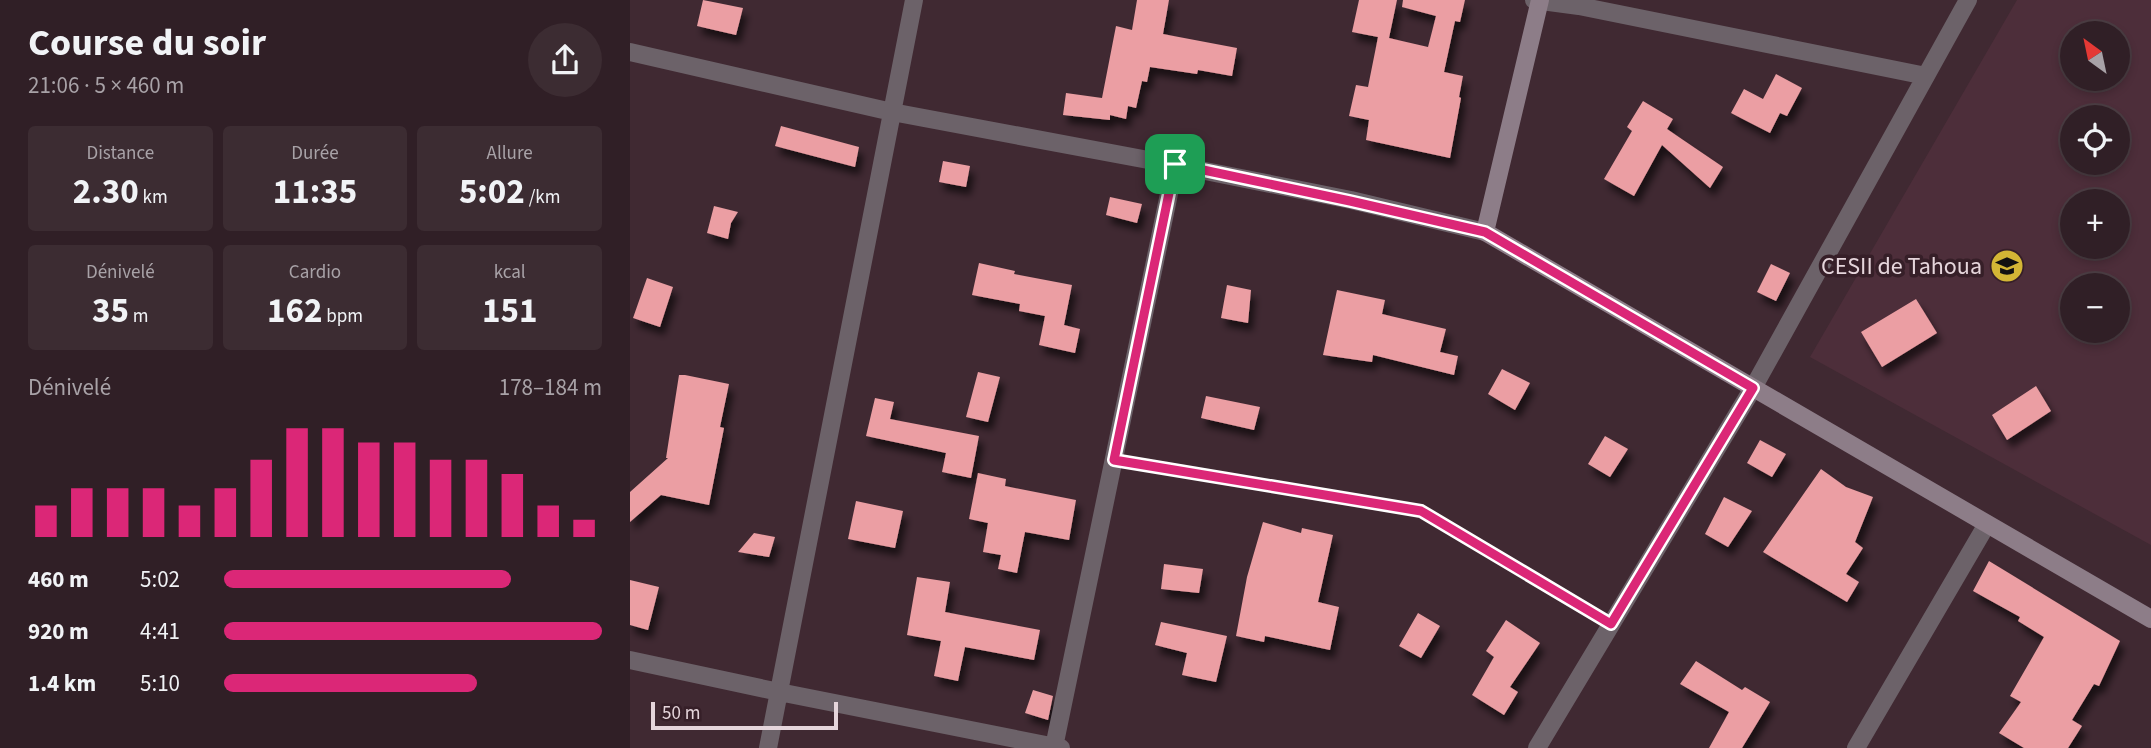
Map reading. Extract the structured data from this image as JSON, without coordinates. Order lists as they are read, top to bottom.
{
  "places": {
    "school or university": ["CESII de Tahoua"]
  },
  "scale_bar": "50 m",
  "north": "top left",
  "page": {
    "heading": ["Course du soir", "21:06 · 5 × 460 m"],
    "map_buttons": ["+", "−"],
    "stats": [
      ["Distance", "2.30 km"],
      ["Durée", "11:35"],
      ["Allure", "5:02 /km"],
      ["Dénivelé", "35 m"],
      ["Cardio", "162 bpm"],
      ["kcal", "151"]
    ],
    "chart": ["Dénivelé", "178–184 m"],
    "list": [
      {
        "name": "460 m",
        "note": "5:02"
      },
      {
        "name": "920 m",
        "note": "4:41"
      },
      {
        "name": "1.4 km",
        "note": "5:10"
      }
    ],
    "scale": "50 m"
  }
}
